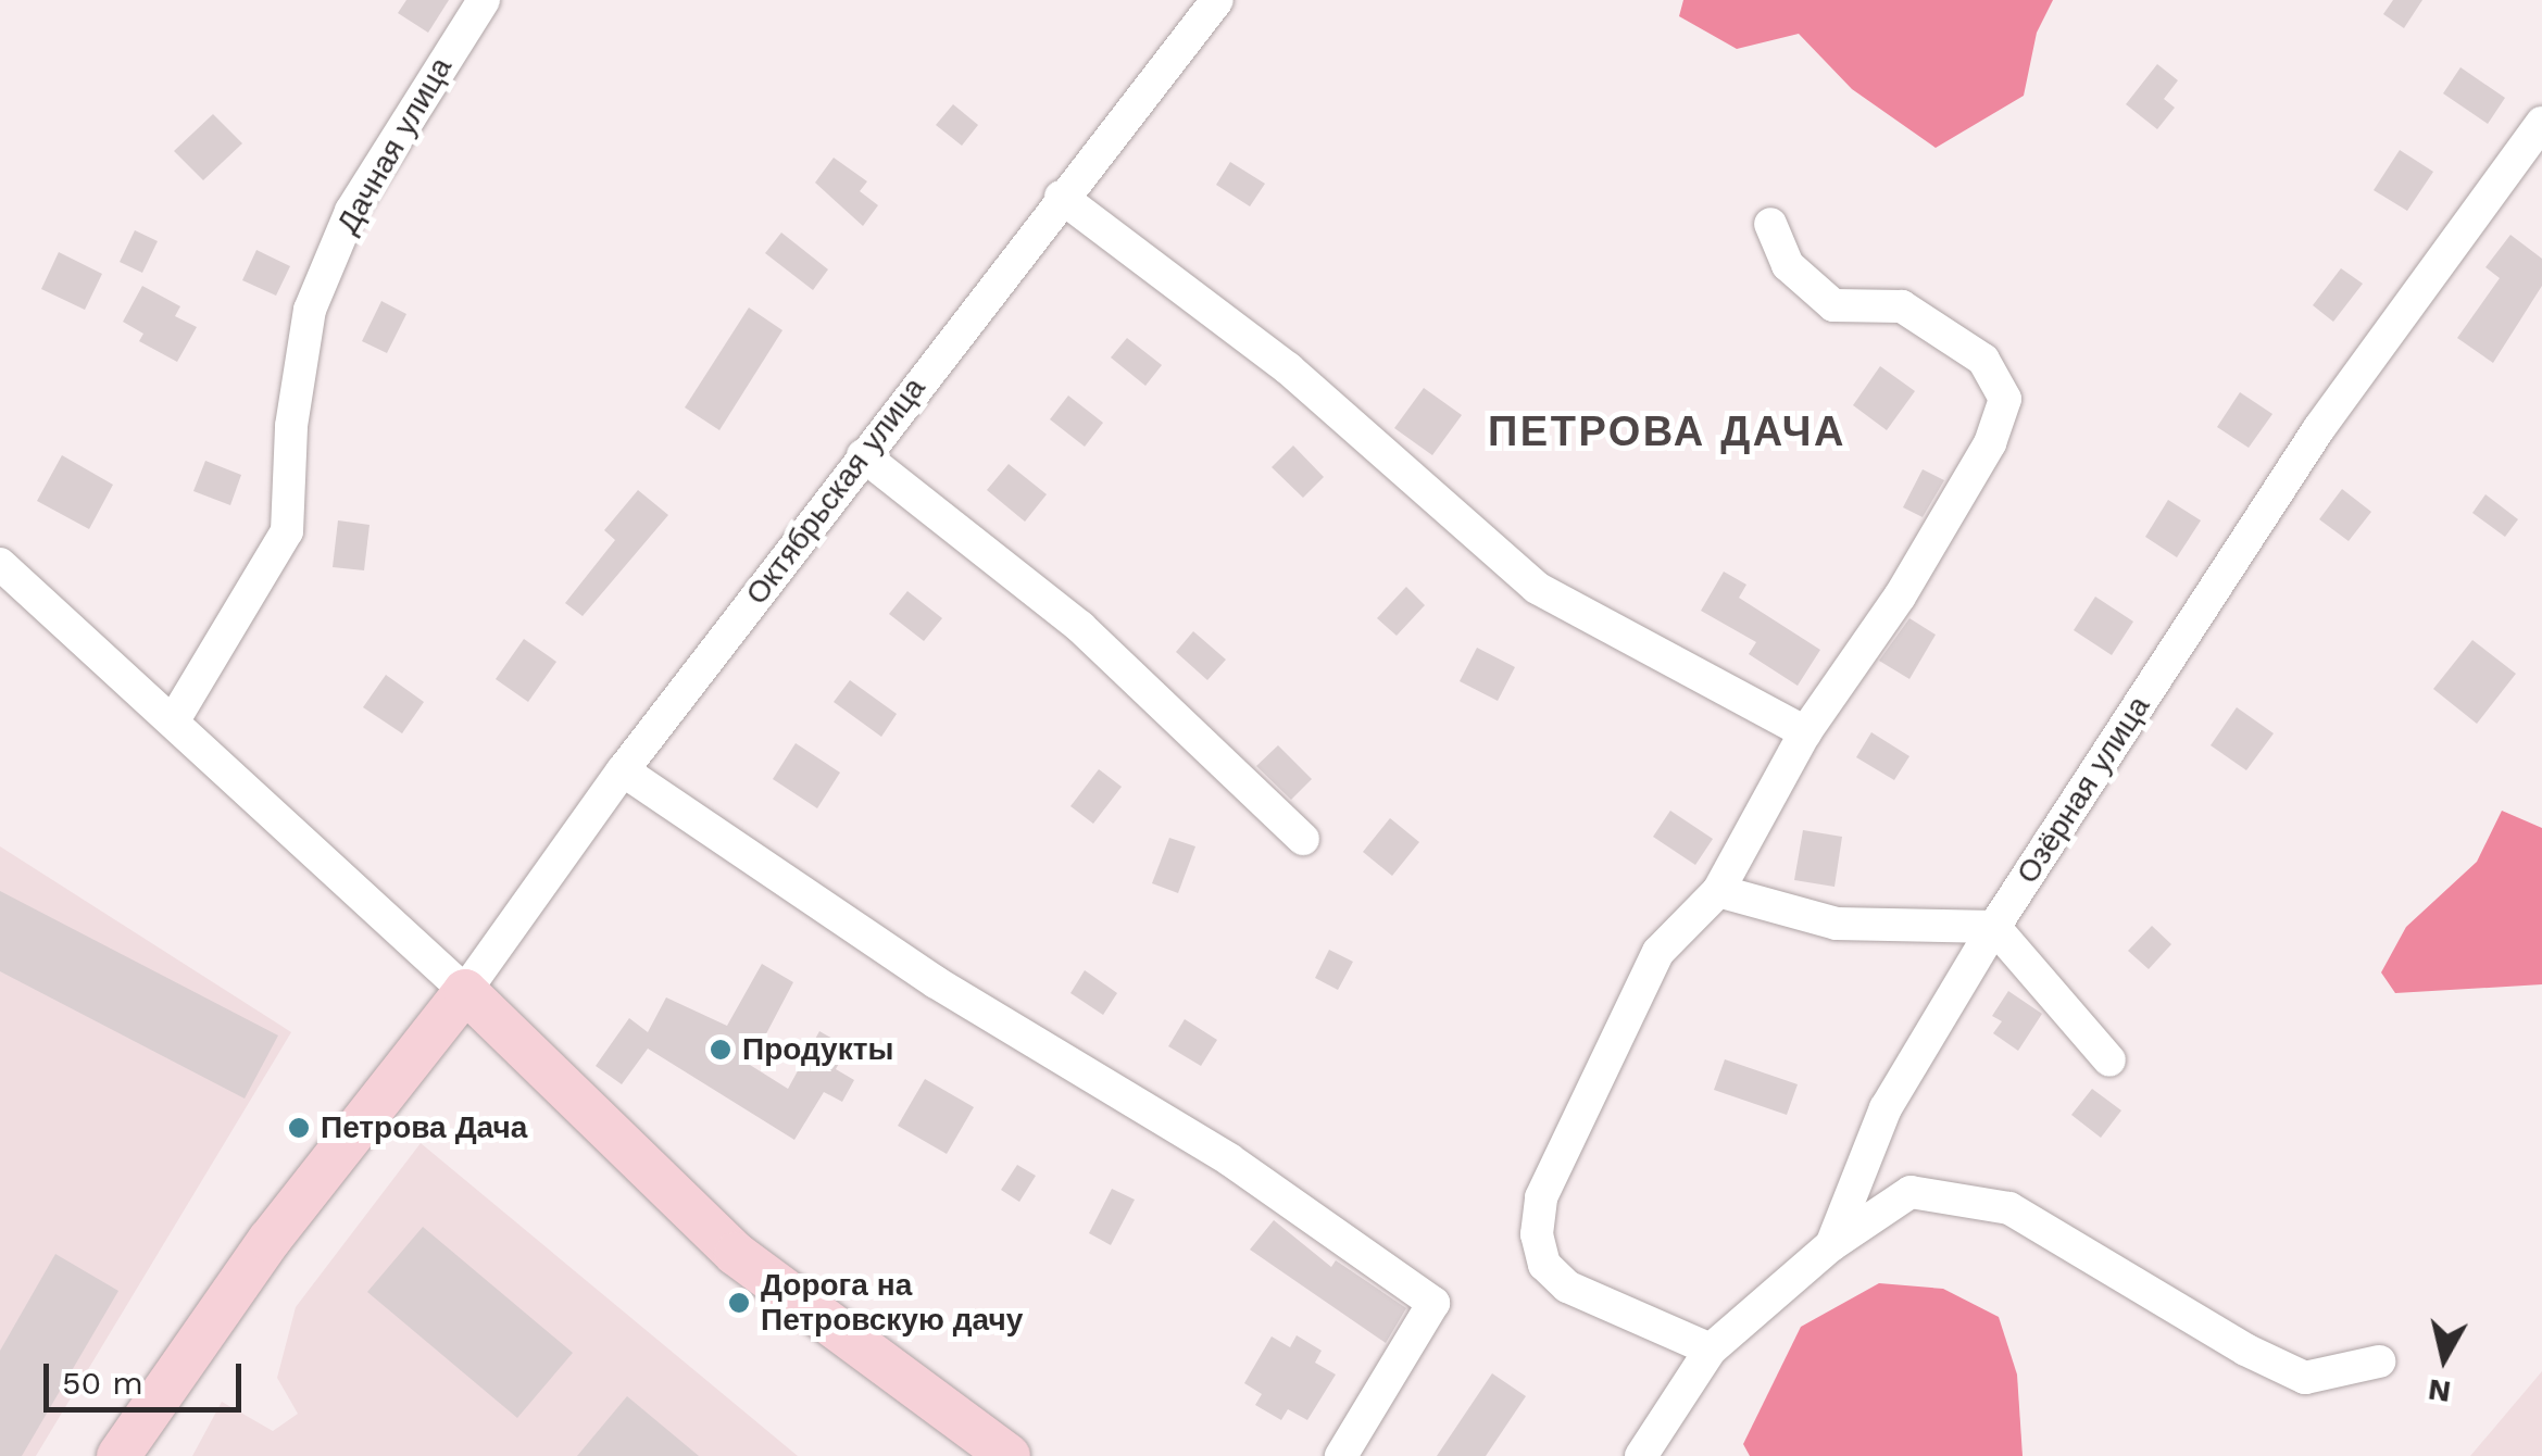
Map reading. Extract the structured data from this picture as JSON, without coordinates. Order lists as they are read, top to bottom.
{
  "streets": {
    "street": ["Дачная улица", "Октябрьская улица", "Озёрная улица"]
  },
  "districts": ["ПЕТРОВА ДАЧА"],
  "places": ["Продукты", "Петрова Дача", "Дорога на Петровскую дачу"],
  "scale_bar": "50 m",
  "north": "bottom"
}
